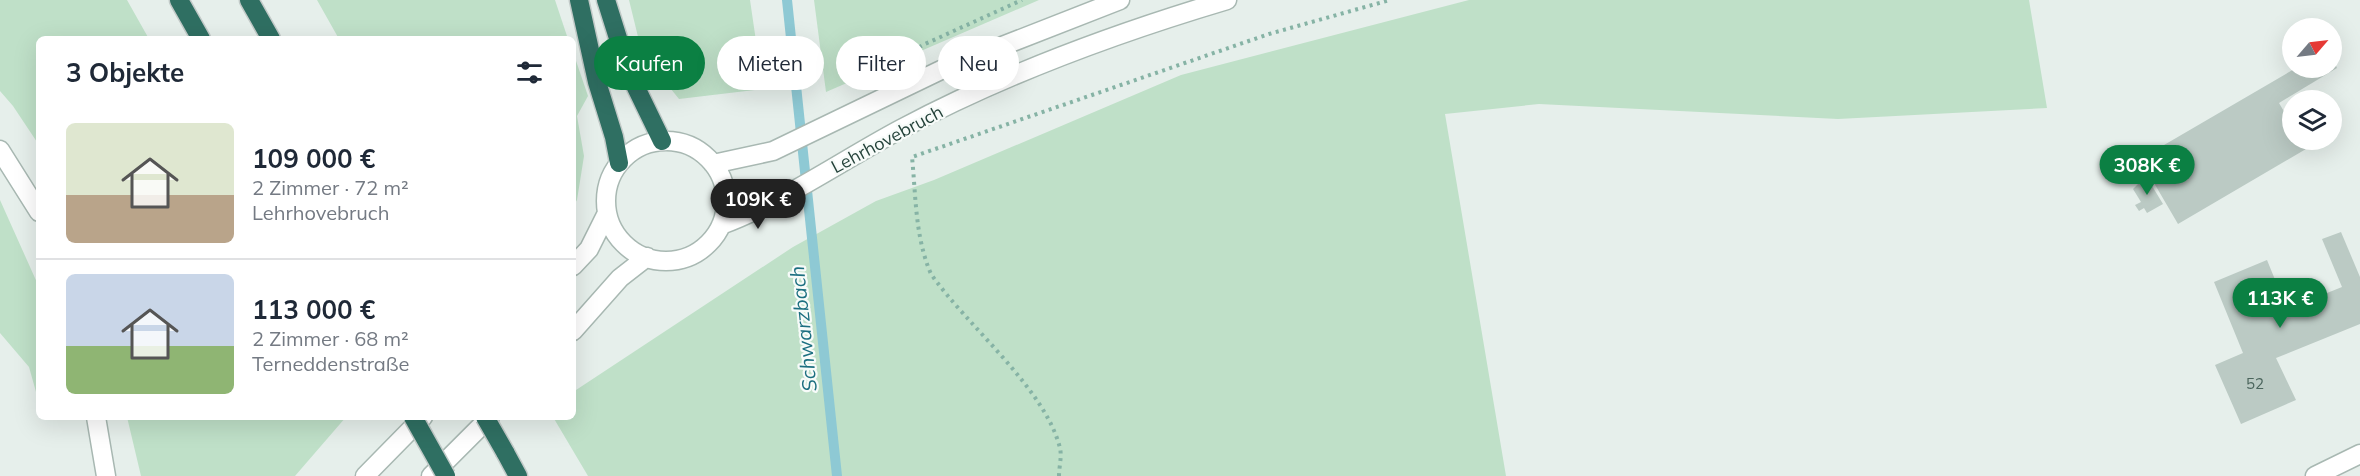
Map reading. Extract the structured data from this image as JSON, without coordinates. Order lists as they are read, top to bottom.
{
  "streets": {
    "street": ["Lehrhovebruch"]
  },
  "water": ["Schwarzbach"],
  "house_numbers": ["52"],
  "north": "top right",
  "page": {
    "chip": [
      "Kaufen",
      "Mieten",
      "Filter",
      "Neu"
    ],
    "heading": "3 Objekte",
    "list": [
      {
        "name": "109 000 €",
        "note": "2 Zimmer · 72 m² · Lehrhovebruch"
      },
      {
        "name": "113 000 €",
        "note": "2 Zimmer · 68 m² · Terneddenstraße"
      }
    ],
    "price": ["308K €", "109K €", "113K €"]
  }
}
